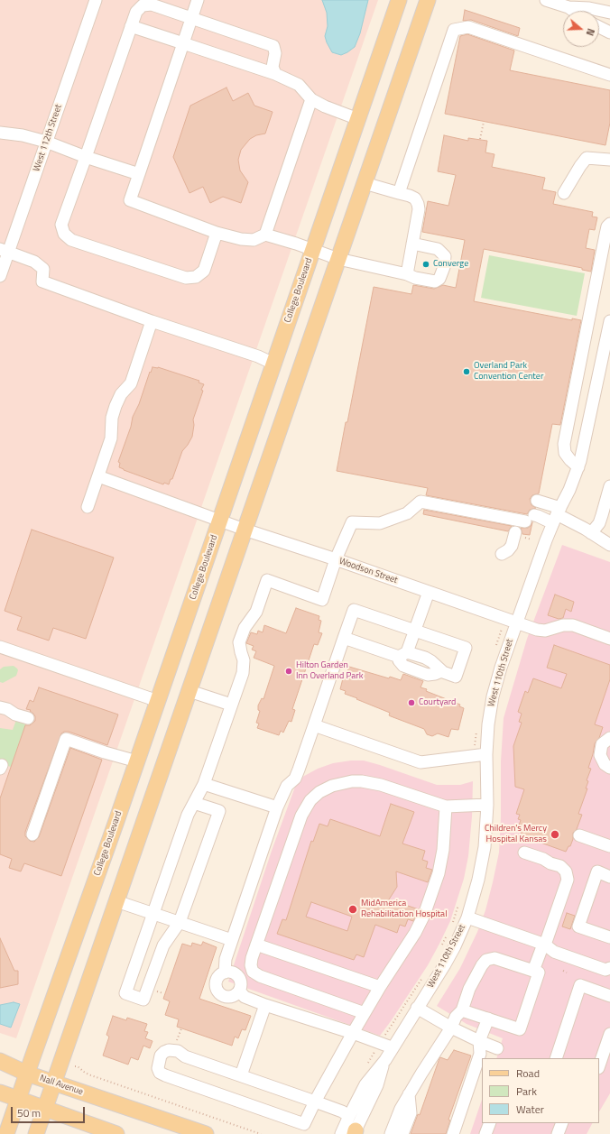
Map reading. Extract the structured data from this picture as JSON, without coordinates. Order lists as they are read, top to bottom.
{
  "streets": {
    "main road": ["College Boulevard", "Nall Avenue"],
    "street": ["West 112th Street", "Woodson Street", "West 110th Street"]
  },
  "crossings": [
    ["College Boulevard", "Woodson Street"],
    ["College Boulevard", "Nall Avenue"],
    ["Woodson Street", "West 110th Street"]
  ],
  "places": [
    "Converge",
    "Overland Park Convention Center",
    "Hilton Garden Inn Overland Park",
    "Courtyard",
    "Children's Mercy Hospital Kansas",
    "MidAmerica Rehabilitation Hospital"
  ],
  "legend": ["Road", "Park", "Water"],
  "scale_bar": "50 m",
  "north": "right"
}
